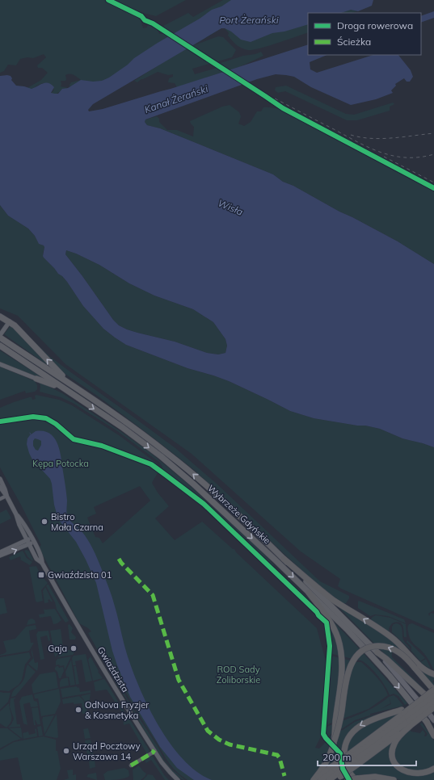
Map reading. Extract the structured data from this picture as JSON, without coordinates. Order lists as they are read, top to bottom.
{
  "streets": {
    "highway": ["Wybrzeże Gdyńskie"],
    "street": ["Gwiaździsta"]
  },
  "water": ["Port Żerański", "Kanał Żerański", "Wisła"],
  "parks": ["Kępa Potocka", "ROD Sady Żoliborskie"],
  "places": {
    "other": [
      "Bistro Mała Czarna",
      "Gaja",
      "OdNova Fryzjer & Kosmetyka",
      "Urząd Pocztowy Warszawa 14"
    ],
    "transit": ["Gwiaździsta 01"]
  },
  "legend": ["Droga rowerowa", "Ścieżka"],
  "scale_bar": "200 m"
}
